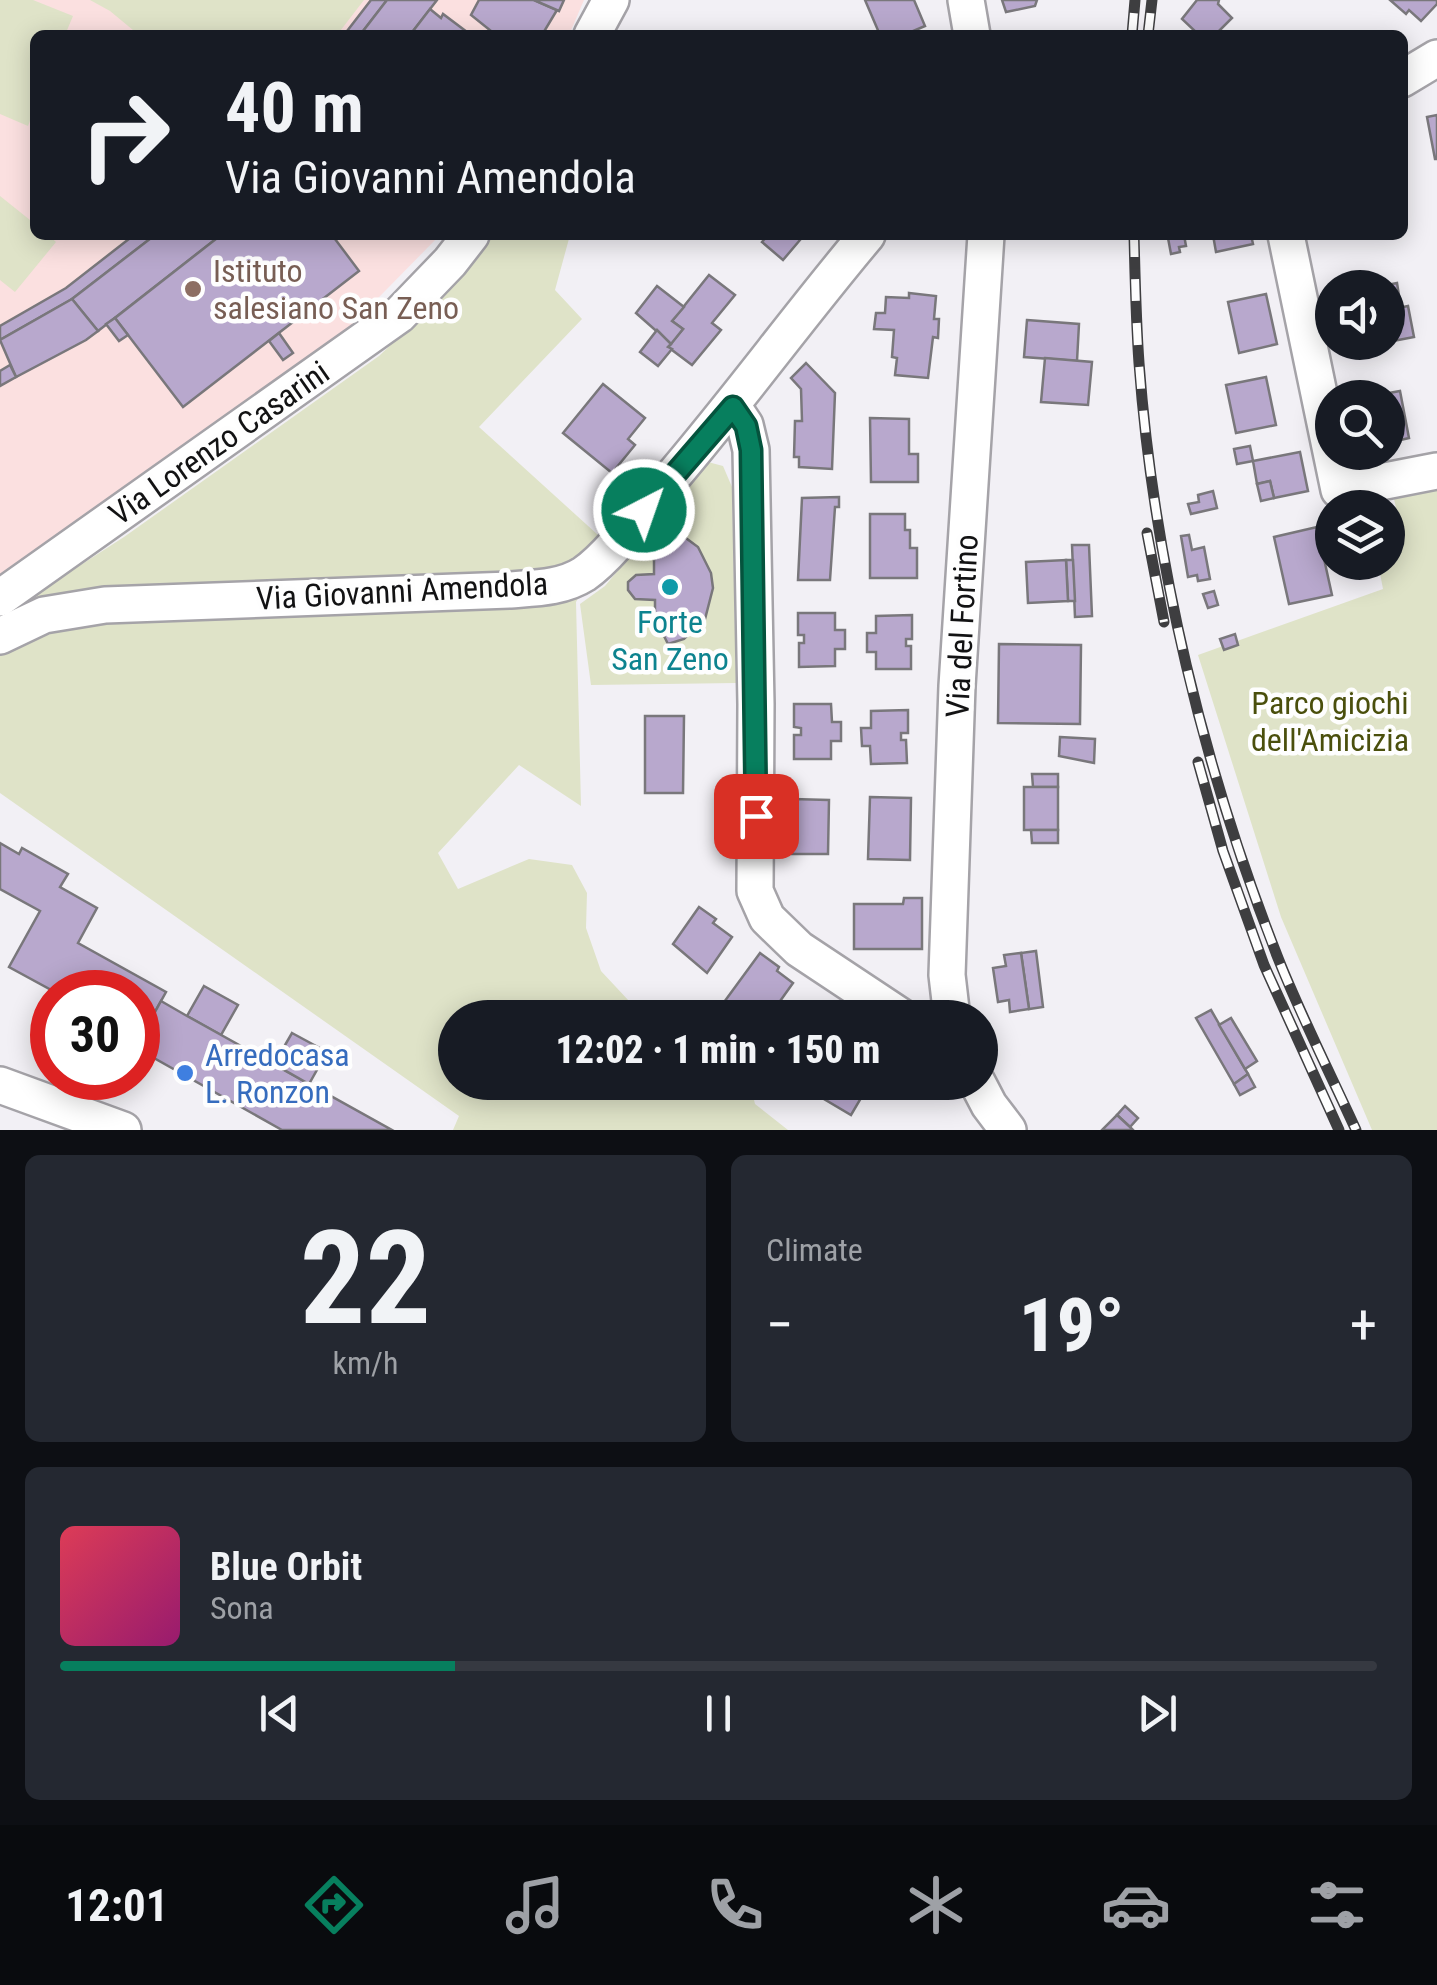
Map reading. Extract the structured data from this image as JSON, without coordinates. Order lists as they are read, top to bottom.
{
  "streets": {
    "street": ["Via Lorenzo Casarini", "Via Giovanni Amendola", "Via del Fortino"]
  },
  "parks": ["Parco giochi dell'Amicizia"],
  "places": ["Istituto salesiano San Zeno", "Forte San Zeno", "Arredocasa L. Ronzon"],
  "page": {
    "turn": ["40 m", "Via Giovanni Amendola"],
    "limit": "30",
    "trip": "12:02 · 1 min · 150 m",
    "tile": [
      ["22", "km/h"],
      "Climate"
    ],
    "heat": ["−", "19°", "+"],
    "song": ["Blue Orbit", "Sona"],
    "tabs": "12:01"
  }
}
